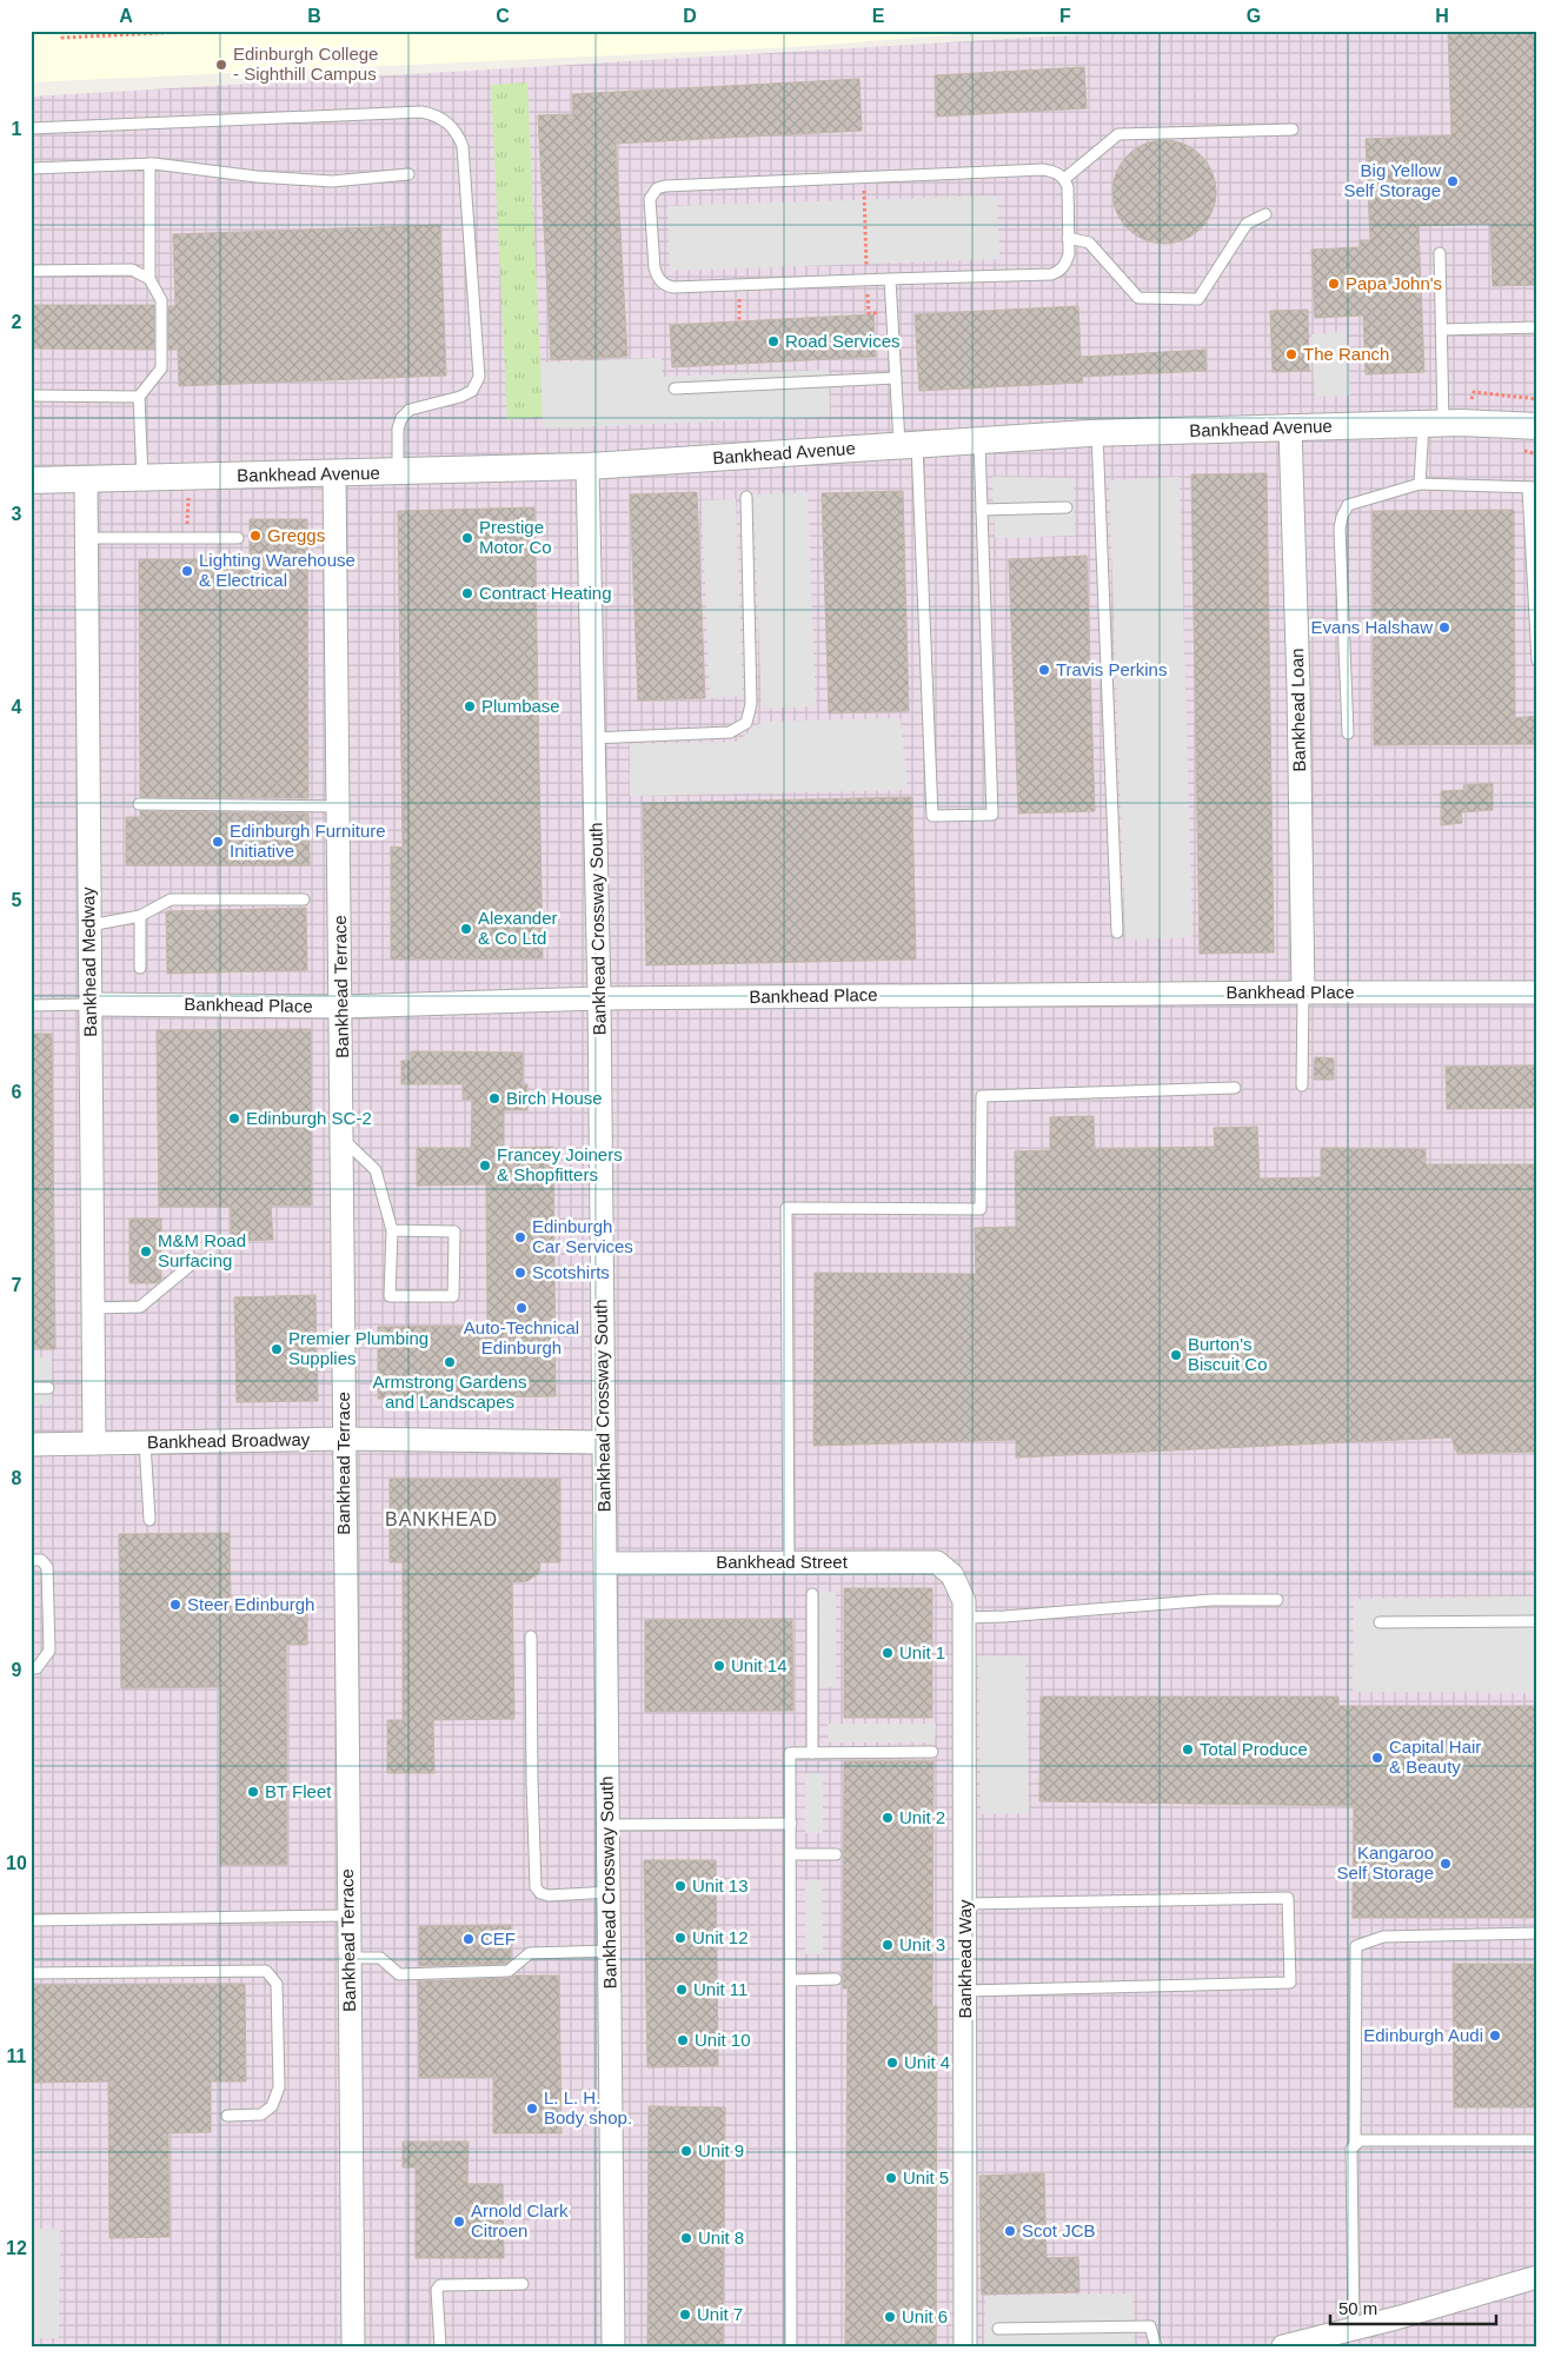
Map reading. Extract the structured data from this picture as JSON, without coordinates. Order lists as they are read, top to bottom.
{
  "streets": {
    "street": [
      "Bankhead Avenue",
      "Bankhead Loan",
      "Bankhead Crossway South",
      "Bankhead Medway",
      "Bankhead Terrace",
      "Bankhead Place",
      "Bankhead Broadway",
      "Bankhead Street",
      "Bankhead Way"
    ]
  },
  "crossings": [
    ["Bankhead Avenue", "Bankhead Loan"],
    ["Bankhead Avenue", "Bankhead Crossway South"],
    ["Bankhead Avenue", "Bankhead Medway"],
    ["Bankhead Avenue", "Bankhead Terrace"],
    ["Bankhead Loan", "Bankhead Place"],
    ["Bankhead Crossway South", "Bankhead Place"],
    ["Bankhead Crossway South", "Bankhead Broadway"],
    ["Bankhead Crossway South", "Bankhead Street"],
    ["Bankhead Medway", "Bankhead Place"],
    ["Bankhead Medway", "Bankhead Broadway"],
    ["Bankhead Terrace", "Bankhead Place"],
    ["Bankhead Terrace", "Bankhead Broadway"],
    ["Bankhead Street", "Bankhead Way"]
  ],
  "districts": ["BANKHEAD"],
  "places": [
    "Edinburgh College - Sighthill Campus",
    "Big Yellow Self Storage",
    "Papa John's",
    "Road Services",
    "The Ranch",
    "Greggs",
    "Prestige Motor Co",
    "Lighting Warehouse & Electrical",
    "Contract Heating",
    "Evans Halshaw",
    "Travis Perkins",
    "Plumbase",
    "Edinburgh Furniture Initiative",
    "Alexander & Co Ltd",
    "Birch House",
    "Edinburgh SC-2",
    "Francey Joiners & Shopfitters",
    "Edinburgh Car Services",
    "M&M Road Surfacing",
    "Scotshirts",
    "Auto-Technical Edinburgh",
    "Premier Plumbing Supplies",
    "Burton's Biscuit Co",
    "Armstrong Gardens and Landscapes",
    "Steer Edinburgh",
    "Unit 1",
    "Unit 14",
    "Total Produce",
    "Capital Hair & Beauty",
    "BT Fleet",
    "Unit 2",
    "Kangaroo Self Storage",
    "Unit 13",
    "Unit 12",
    "CEF",
    "Unit 3",
    "Unit 11",
    "Edinburgh Audi",
    "Unit 10",
    "Unit 4",
    "L. L. H. Body shop.",
    "Unit 9",
    "Unit 5",
    "Arnold Clark Citroen",
    "Scot JCB",
    "Unit 8",
    "Unit 7",
    "Unit 6"
  ],
  "scale_bar": "50 m",
  "grid": {
    "columns": [
      "A",
      "B",
      "C",
      "D",
      "E",
      "F",
      "G",
      "H"
    ],
    "rows": [
      "1",
      "2",
      "3",
      "4",
      "5",
      "6",
      "7",
      "8",
      "9",
      "10",
      "11",
      "12"
    ]
  }
}
